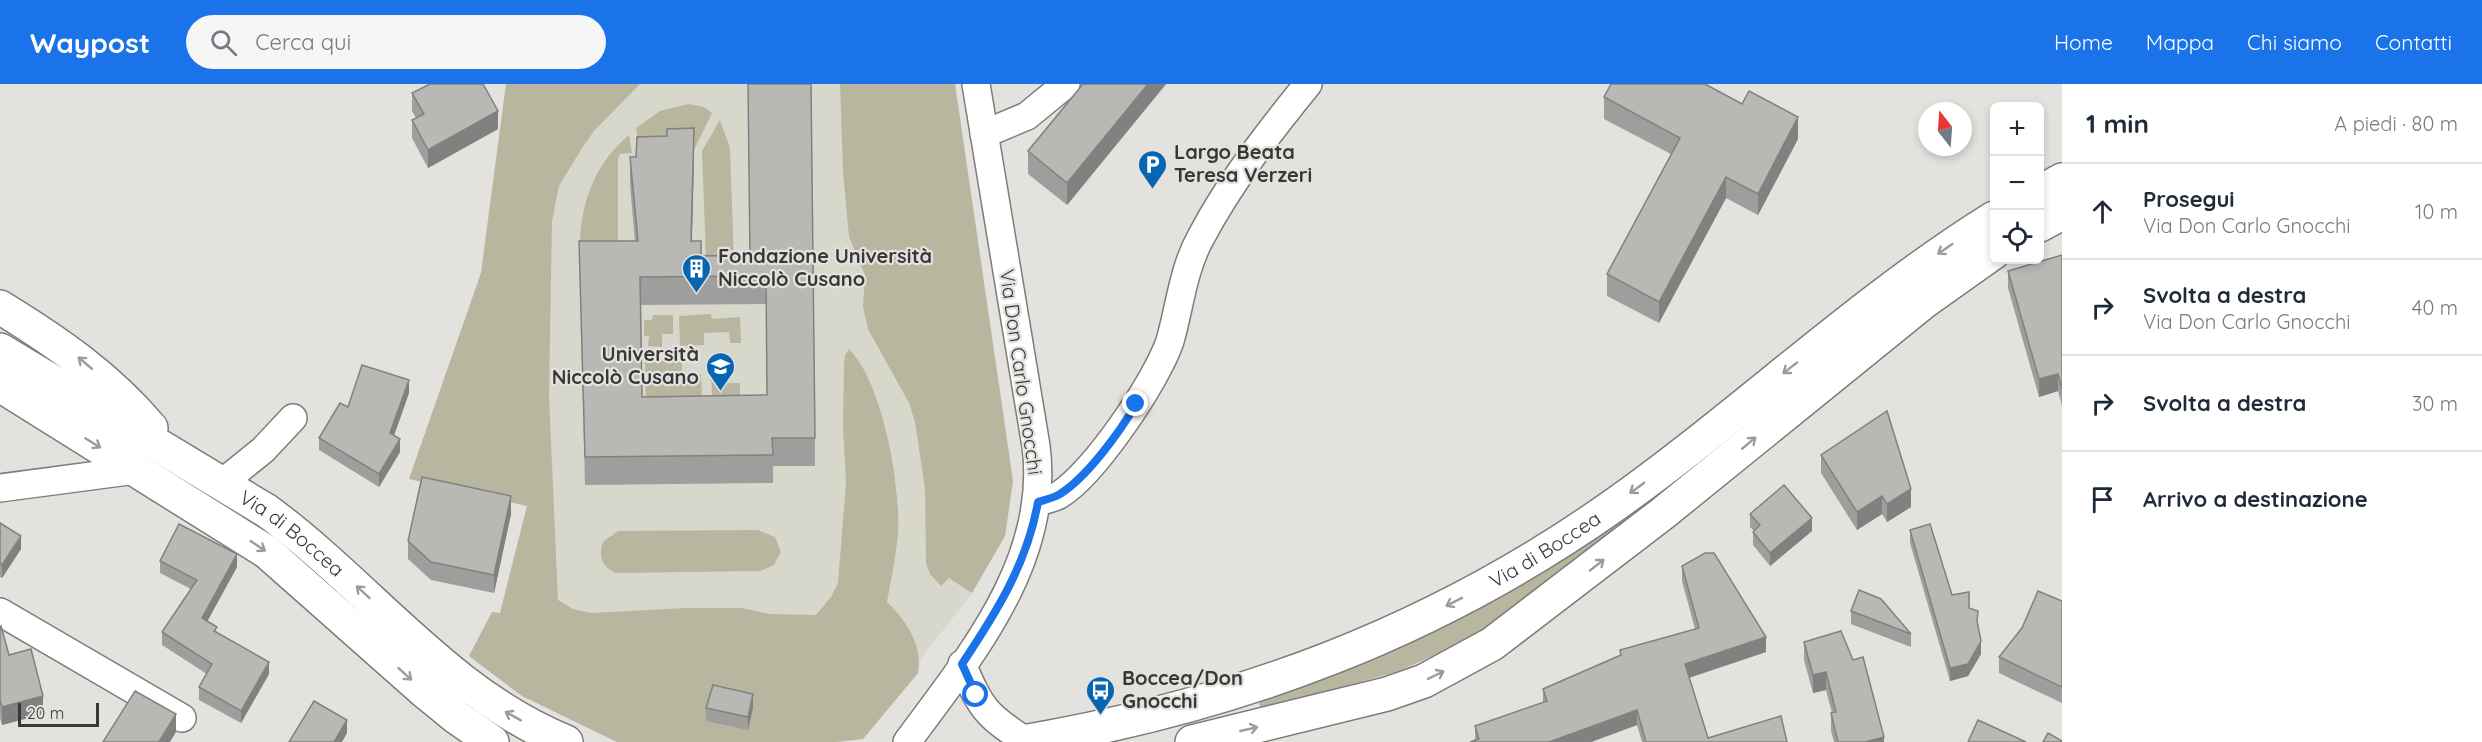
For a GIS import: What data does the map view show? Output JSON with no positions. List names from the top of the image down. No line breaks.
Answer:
{"streets":{"main road":["Via di Boccea"],"street":["Via Don Carlo Gnocchi"]},"places":{"parking":["Largo Beata Teresa Verzeri"],"building":["Fondazione Università Niccolò Cusano"],"school or university":["Università Niccolò Cusano"],"bus stop":["Boccea/Don Gnocchi"]},"scale_bar":"20 m","north":"top","page":{"header":"Waypost","search":"Cerca qui","nav":["Home","Mappa","Chi siamo","Contatti"],"heading":["1 min","A piedi · 80 m"],"map_buttons":["+","−"],"list":[["Prosegui","Via Don Carlo Gnocchi","10 m"],["Svolta a destra","Via Don Carlo Gnocchi","40 m"],["Svolta a destra","30 m"],"Arrivo a destinazione"],"scale":"20 m"}}
